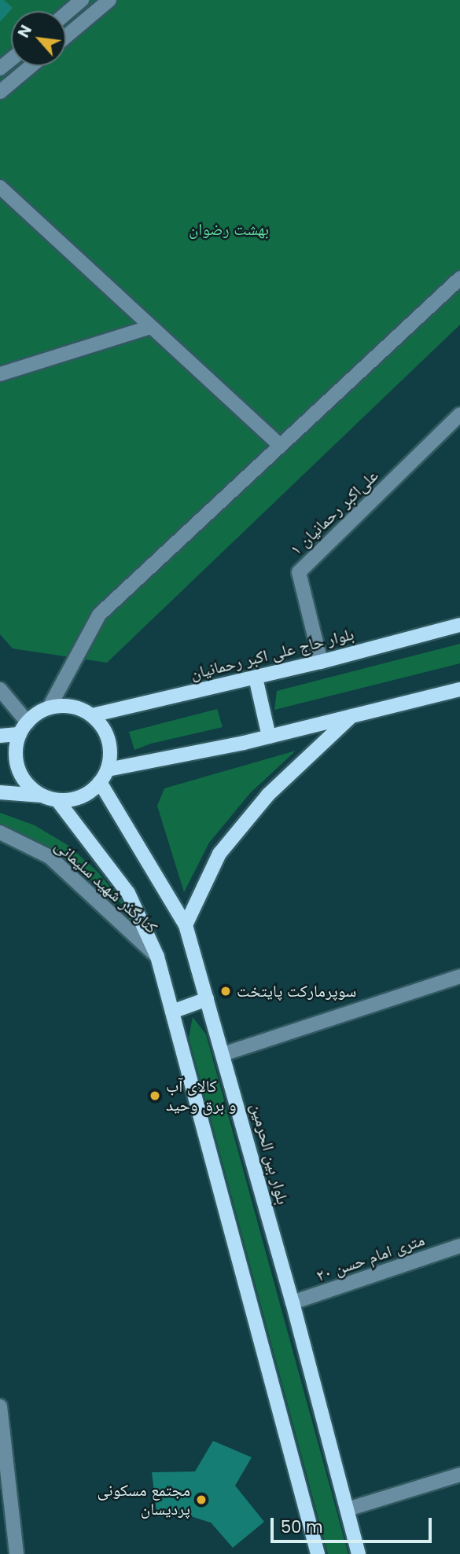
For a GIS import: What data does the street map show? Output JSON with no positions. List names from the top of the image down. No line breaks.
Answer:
{"streets":{"main road":["بلوار حاج علی اکبر رحمانیان","بلوار بین الحرمین"],"street":["علی‌اکبر رحمانیان ۱","کنارگذر شهید سلیمانی","۲۰ متری امام حسن"]},"crossings":[["علی‌اکبر رحمانیان ۱","بلوار حاج علی اکبر رحمانیان"],["بلوار حاج علی اکبر رحمانیان","بلوار بین الحرمین"],["بلوار بین الحرمین","۲۰ متری امام حسن"]],"parks":["بهشت رضوان"],"places":["سوپرمارکت پایتخت","کالای آب و برق وحید","مجتمع مسکونی پردیسان"],"scale_bar":"50 m","north":"top left"}
